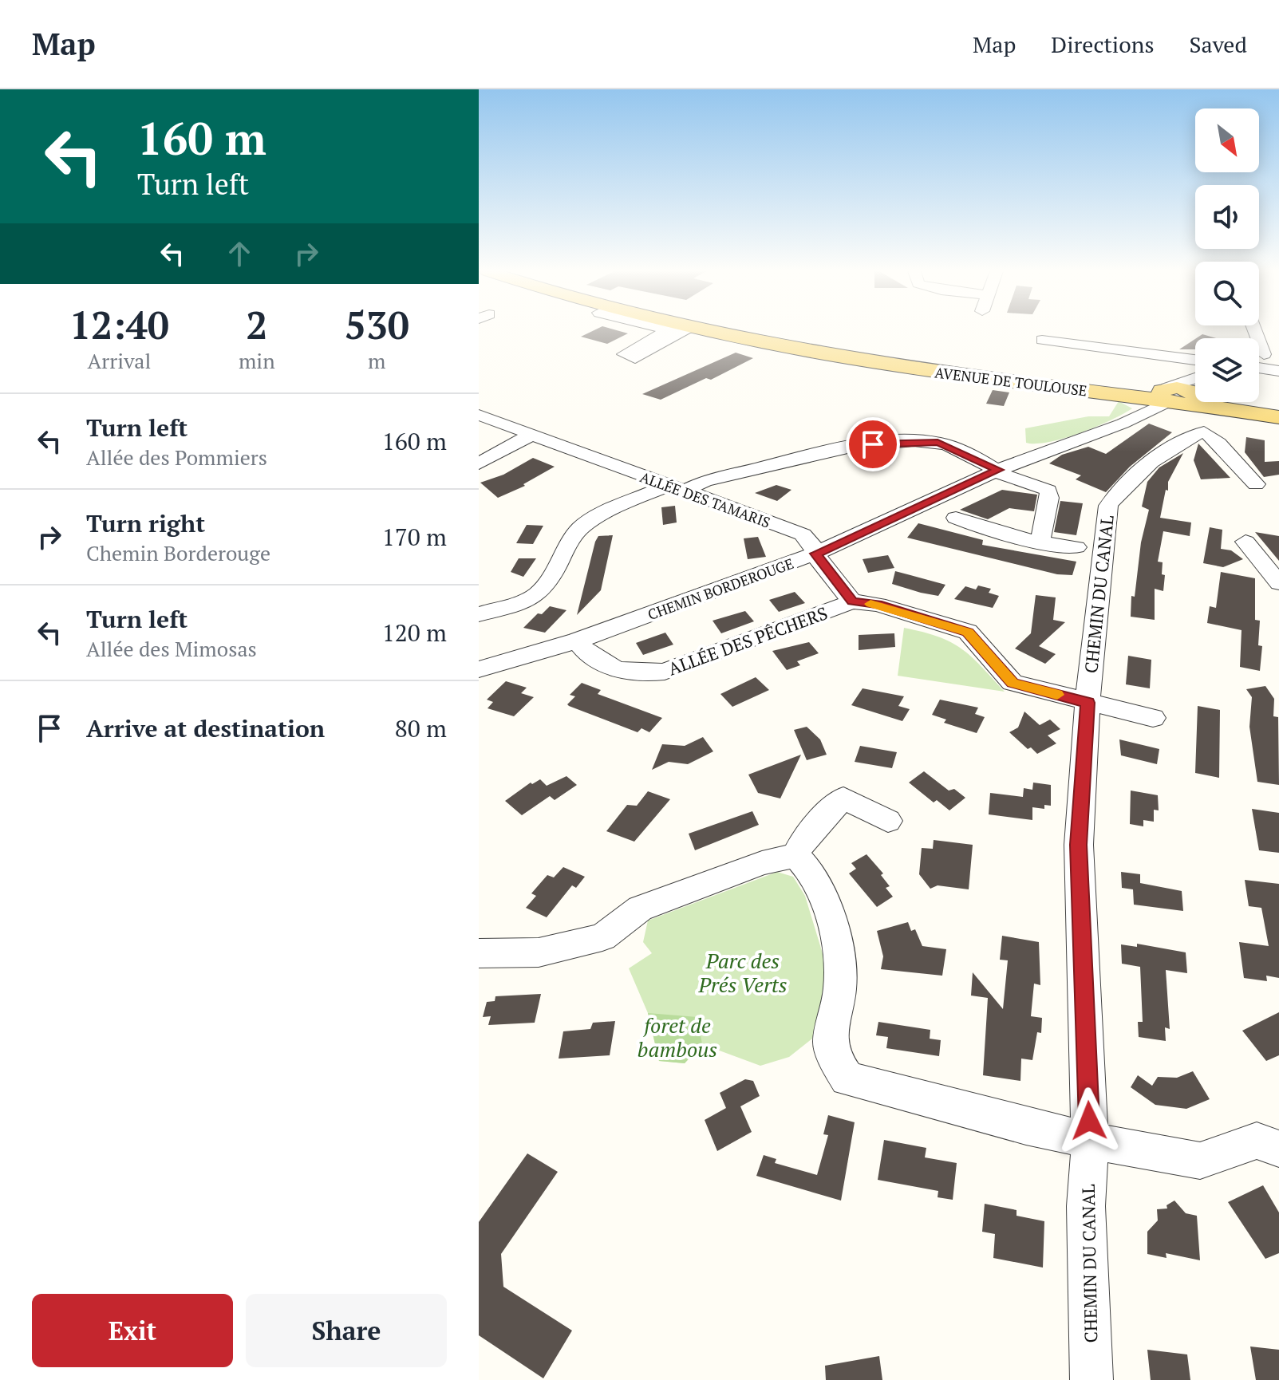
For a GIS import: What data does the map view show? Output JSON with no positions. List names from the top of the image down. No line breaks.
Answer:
{"streets":{"main road":["AVENUE DE TOULOUSE"],"street":["ALLÉE DES TAMARIS","CHEMIN BORDEROUGE","CHEMIN DU CANAL","ALLÉE DES PÊCHERS"]},"crossings":[["AVENUE DE TOULOUSE","CHEMIN BORDEROUGE"],["ALLÉE DES TAMARIS","CHEMIN BORDEROUGE"],["ALLÉE DES TAMARIS","ALLÉE DES PÊCHERS"],["CHEMIN BORDEROUGE","ALLÉE DES PÊCHERS"]],"parks":["Parc des Prés Verts","foret de bambous"],"north":"bottom right","page":{"header":"Map","nav":["Map","Directions","Saved"],"turn":["160 m","Turn left"],"eta":["12:40","Arrival","2","min","530","m"],"list":[{"name":"Turn left","note":"Allée des Pommiers","value":"160 m"},{"name":"Turn right","note":"Chemin Borderouge","value":"170 m"},{"name":"Turn left","note":"Allée des Mimosas","value":"120 m"},{"name":"Arrive at destination","value":"80 m"}],"buttons":["Exit","Share"]}}
